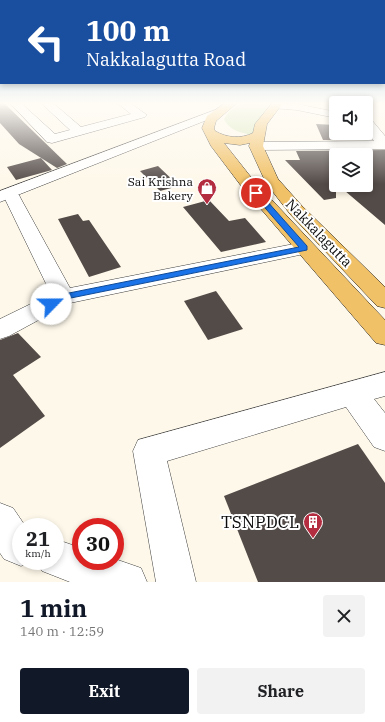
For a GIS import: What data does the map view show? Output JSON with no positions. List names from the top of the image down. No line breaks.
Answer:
{"streets":{"main road":["Nakkalagutta"]},"places":{"shop":["Sai Krishna Bakery"],"building":["TSNPDCL"]},"page":{"turn":["100 m","Nakkalagutta Road"],"speed":"21 km/h","limit":"30","heading":["1 min","140 m · 12:59"],"buttons":["Exit","Share"]}}
